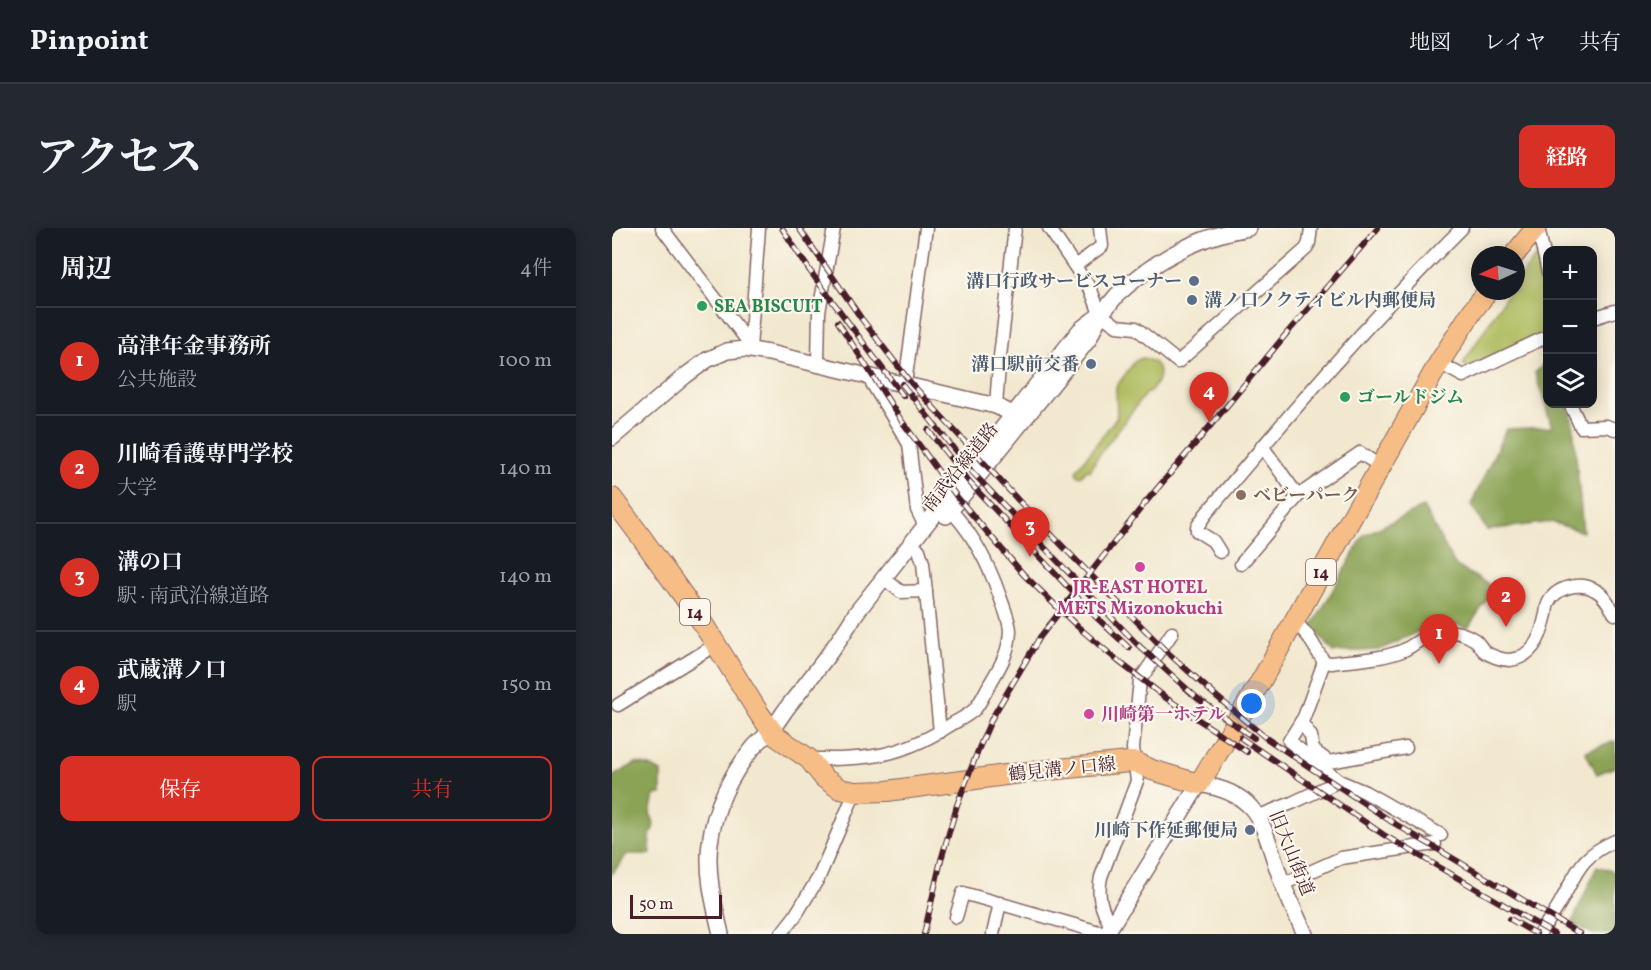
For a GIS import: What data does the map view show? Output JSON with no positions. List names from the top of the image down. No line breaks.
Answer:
{"streets":{"main road":["14","鶴見溝ノ口線"],"street":["南武沿線道路","旧大山街道"]},"crossings":[["南武沿線道路","14"],["南武沿線道路","鶴見溝ノ口線"],["14","鶴見溝ノ口線"],["14","旧大山街道"],["鶴見溝ノ口線","旧大山街道"]],"places":["溝口行政サービスコーナー","溝ノ口ノクティビル内郵便局","SEA BISCUIT","溝口駅前交番","ゴールドジム","ベビーパーク","JR-EAST HOTEL METS Mizonokuchi","川崎第一ホテル","川崎下作延郵便局"],"scale_bar":"50 m","north":"left","page":{"header":"Pinpoint","nav":["地図","レイヤ","共有"],"title":"アクセス","buttons":["経路",["保存","共有"]],"heading":["周辺","4件"],"map_buttons":["+","−"],"list":[{"mark":"1","name":"高津年金事務所","note":"公共施設","value":"100 m"},{"mark":"2","name":"川崎看護専門学校","note":"大学","value":"140 m"},{"mark":"3","name":"溝の口","note":"駅 · 南武沿線道路","value":"140 m"},{"mark":"4","name":"武蔵溝ノ口","note":"駅","value":"150 m"}],"pins":["4","3","2","1"],"scale":"50 m"}}
